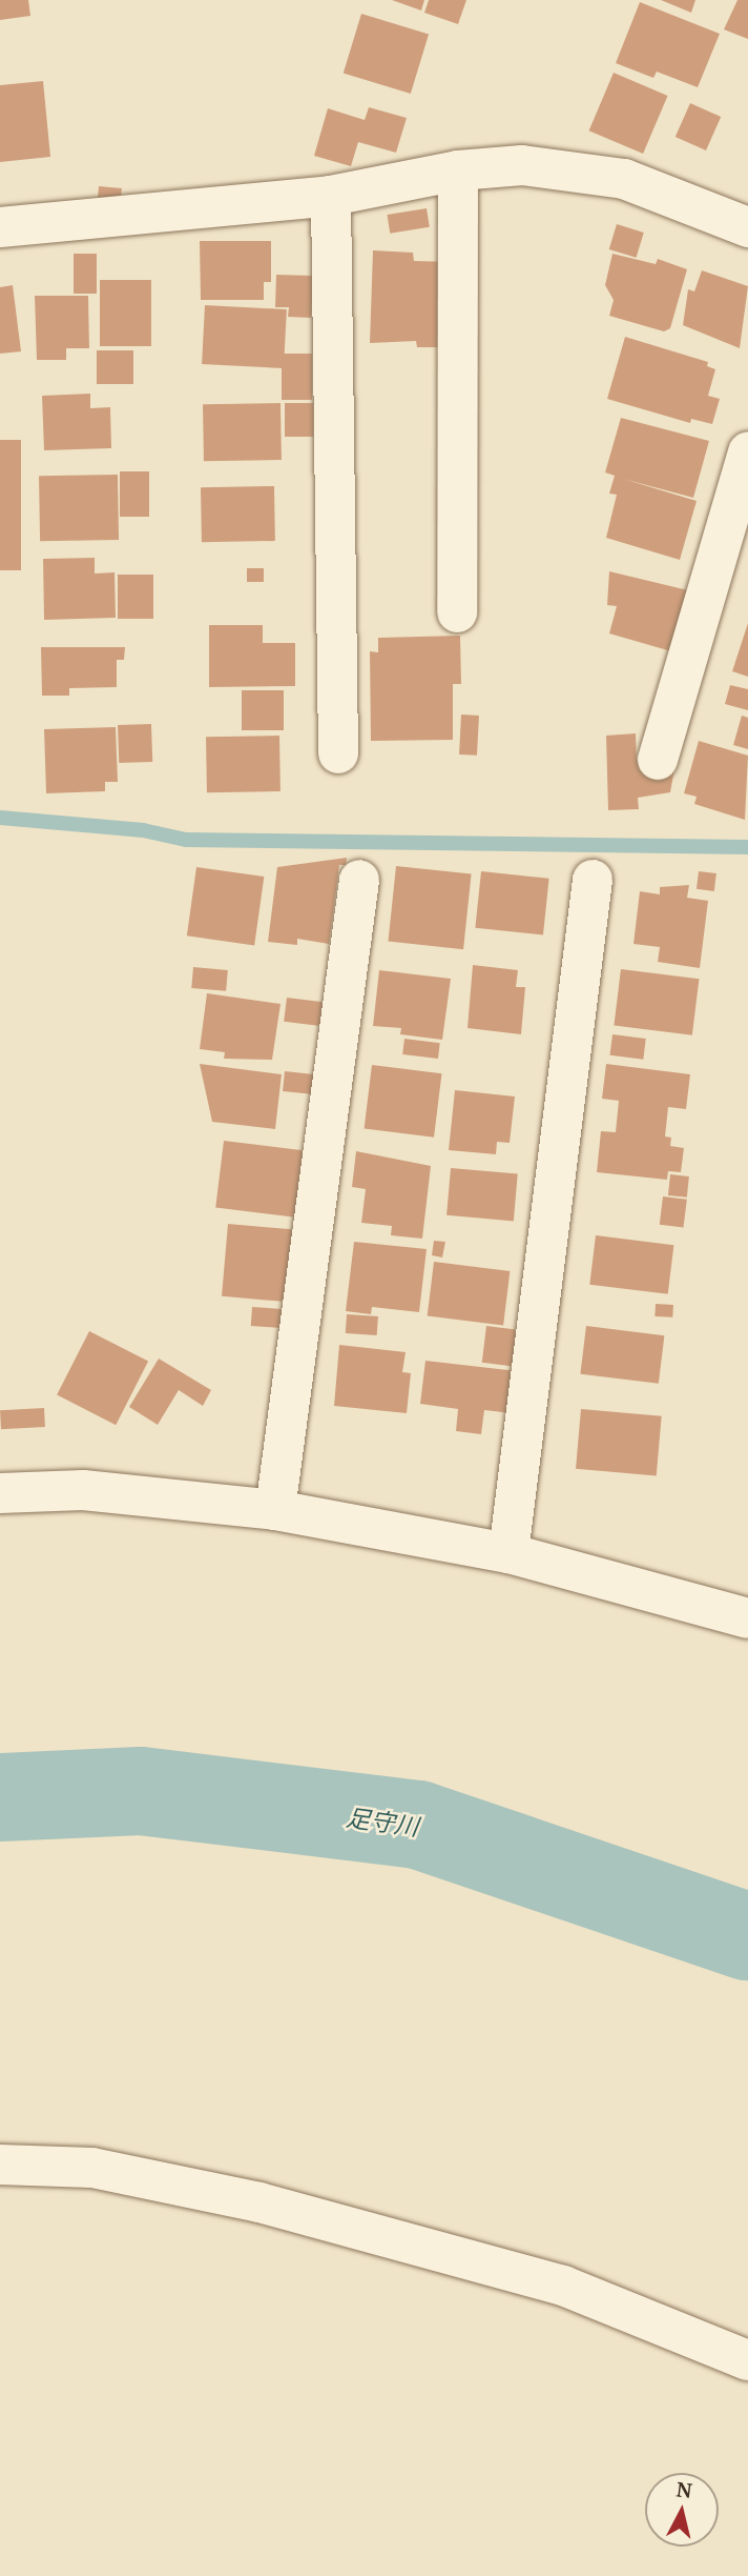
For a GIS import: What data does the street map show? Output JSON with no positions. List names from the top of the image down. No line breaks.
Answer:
{"water":["足守川"],"north":"top"}
